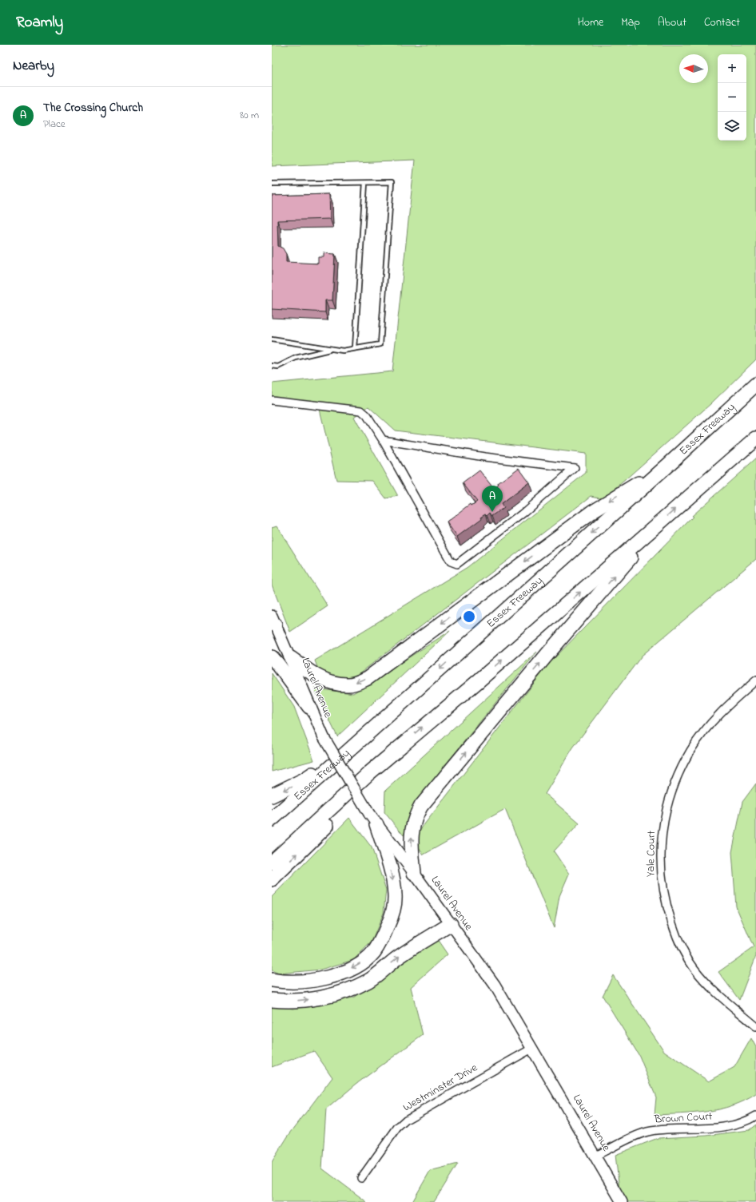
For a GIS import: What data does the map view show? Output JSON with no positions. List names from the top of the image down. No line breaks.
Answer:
{"streets":{"highway":["Essex Freeway"],"main road":["Laurel Avenue"],"street":["Yale Court","Westminster Drive","Brown Court"]},"crossings":[["Laurel Avenue","Westminster Drive"],["Laurel Avenue","Brown Court"]],"north":"left","page":{"header":"Roamly","nav":["Home","Map","About","Contact"],"heading":"Nearby","map_buttons":["+","−"],"list":[{"mark":"A","name":"The Crossing Church","note":"Place","value":"80 m"}],"pins":"A"}}
